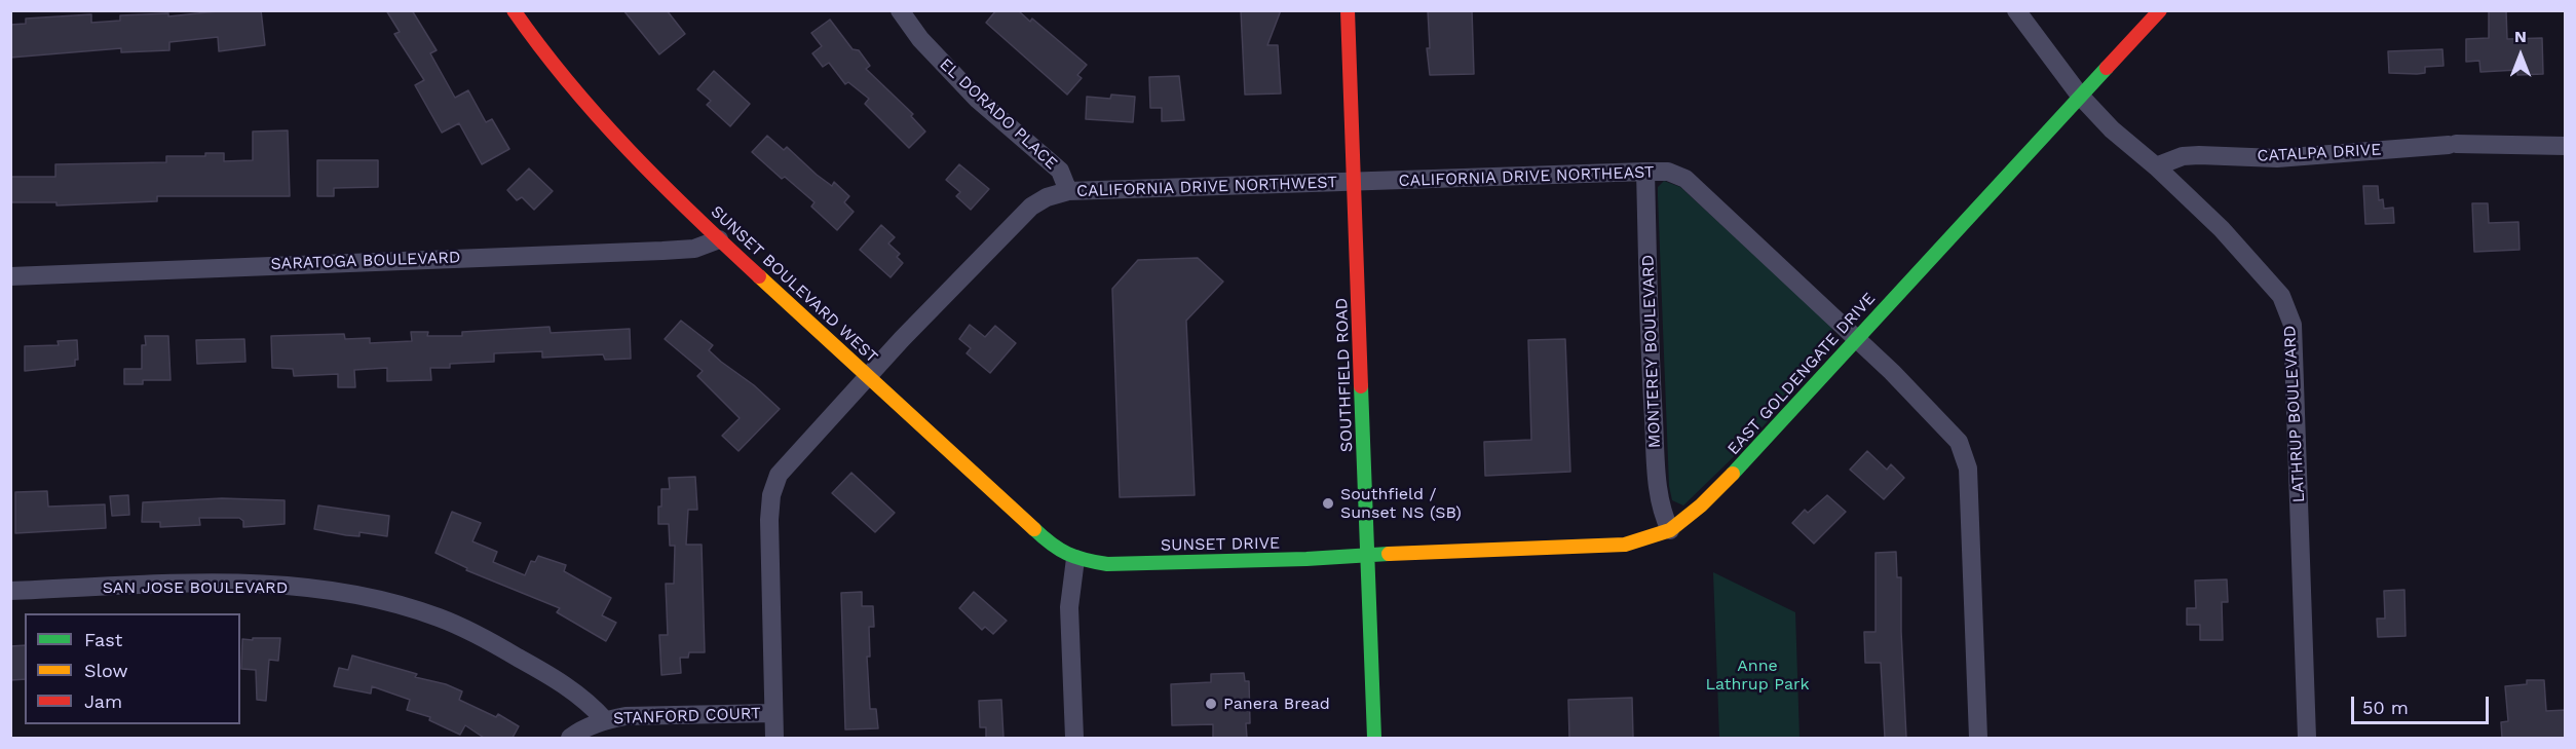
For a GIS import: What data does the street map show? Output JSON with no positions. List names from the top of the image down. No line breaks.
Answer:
{"streets":{"street":["EL DORADO PLACE","CATALPA DRIVE","CALIFORNIA DRIVE NORTHEAST","CALIFORNIA DRIVE NORTHWEST","SARATOGA BOULEVARD","SUNSET BOULEVARD WEST","MONTEREY BOULEVARD","EAST GOLDENGATE DRIVE","SOUTHFIELD ROAD","LATHRUP BOULEVARD","SUNSET DRIVE","SAN JOSE BOULEVARD","STANFORD COURT"]},"crossings":[["EL DORADO PLACE","CALIFORNIA DRIVE NORTHWEST"],["CATALPA DRIVE","LATHRUP BOULEVARD"],["CALIFORNIA DRIVE NORTHEAST","CALIFORNIA DRIVE NORTHWEST"],["CALIFORNIA DRIVE NORTHEAST","MONTEREY BOULEVARD"],["CALIFORNIA DRIVE NORTHEAST","EAST GOLDENGATE DRIVE"],["CALIFORNIA DRIVE NORTHEAST","SOUTHFIELD ROAD"],["CALIFORNIA DRIVE NORTHWEST","SUNSET BOULEVARD WEST"],["CALIFORNIA DRIVE NORTHWEST","SOUTHFIELD ROAD"],["CALIFORNIA DRIVE NORTHWEST","STANFORD COURT"],["SARATOGA BOULEVARD","SUNSET BOULEVARD WEST"],["SUNSET BOULEVARD WEST","SUNSET DRIVE"],["MONTEREY BOULEVARD","EAST GOLDENGATE DRIVE"],["EAST GOLDENGATE DRIVE","SOUTHFIELD ROAD"],["EAST GOLDENGATE DRIVE","LATHRUP BOULEVARD"],["EAST GOLDENGATE DRIVE","SUNSET DRIVE"],["SOUTHFIELD ROAD","SUNSET DRIVE"],["SAN JOSE BOULEVARD","STANFORD COURT"]],"parks":["Anne Lathrup Park"],"places":["Southfield / Sunset NS (SB)","Panera Bread"],"legend":["Fast","Slow","Jam"],"scale_bar":"50 m","north":"top"}
